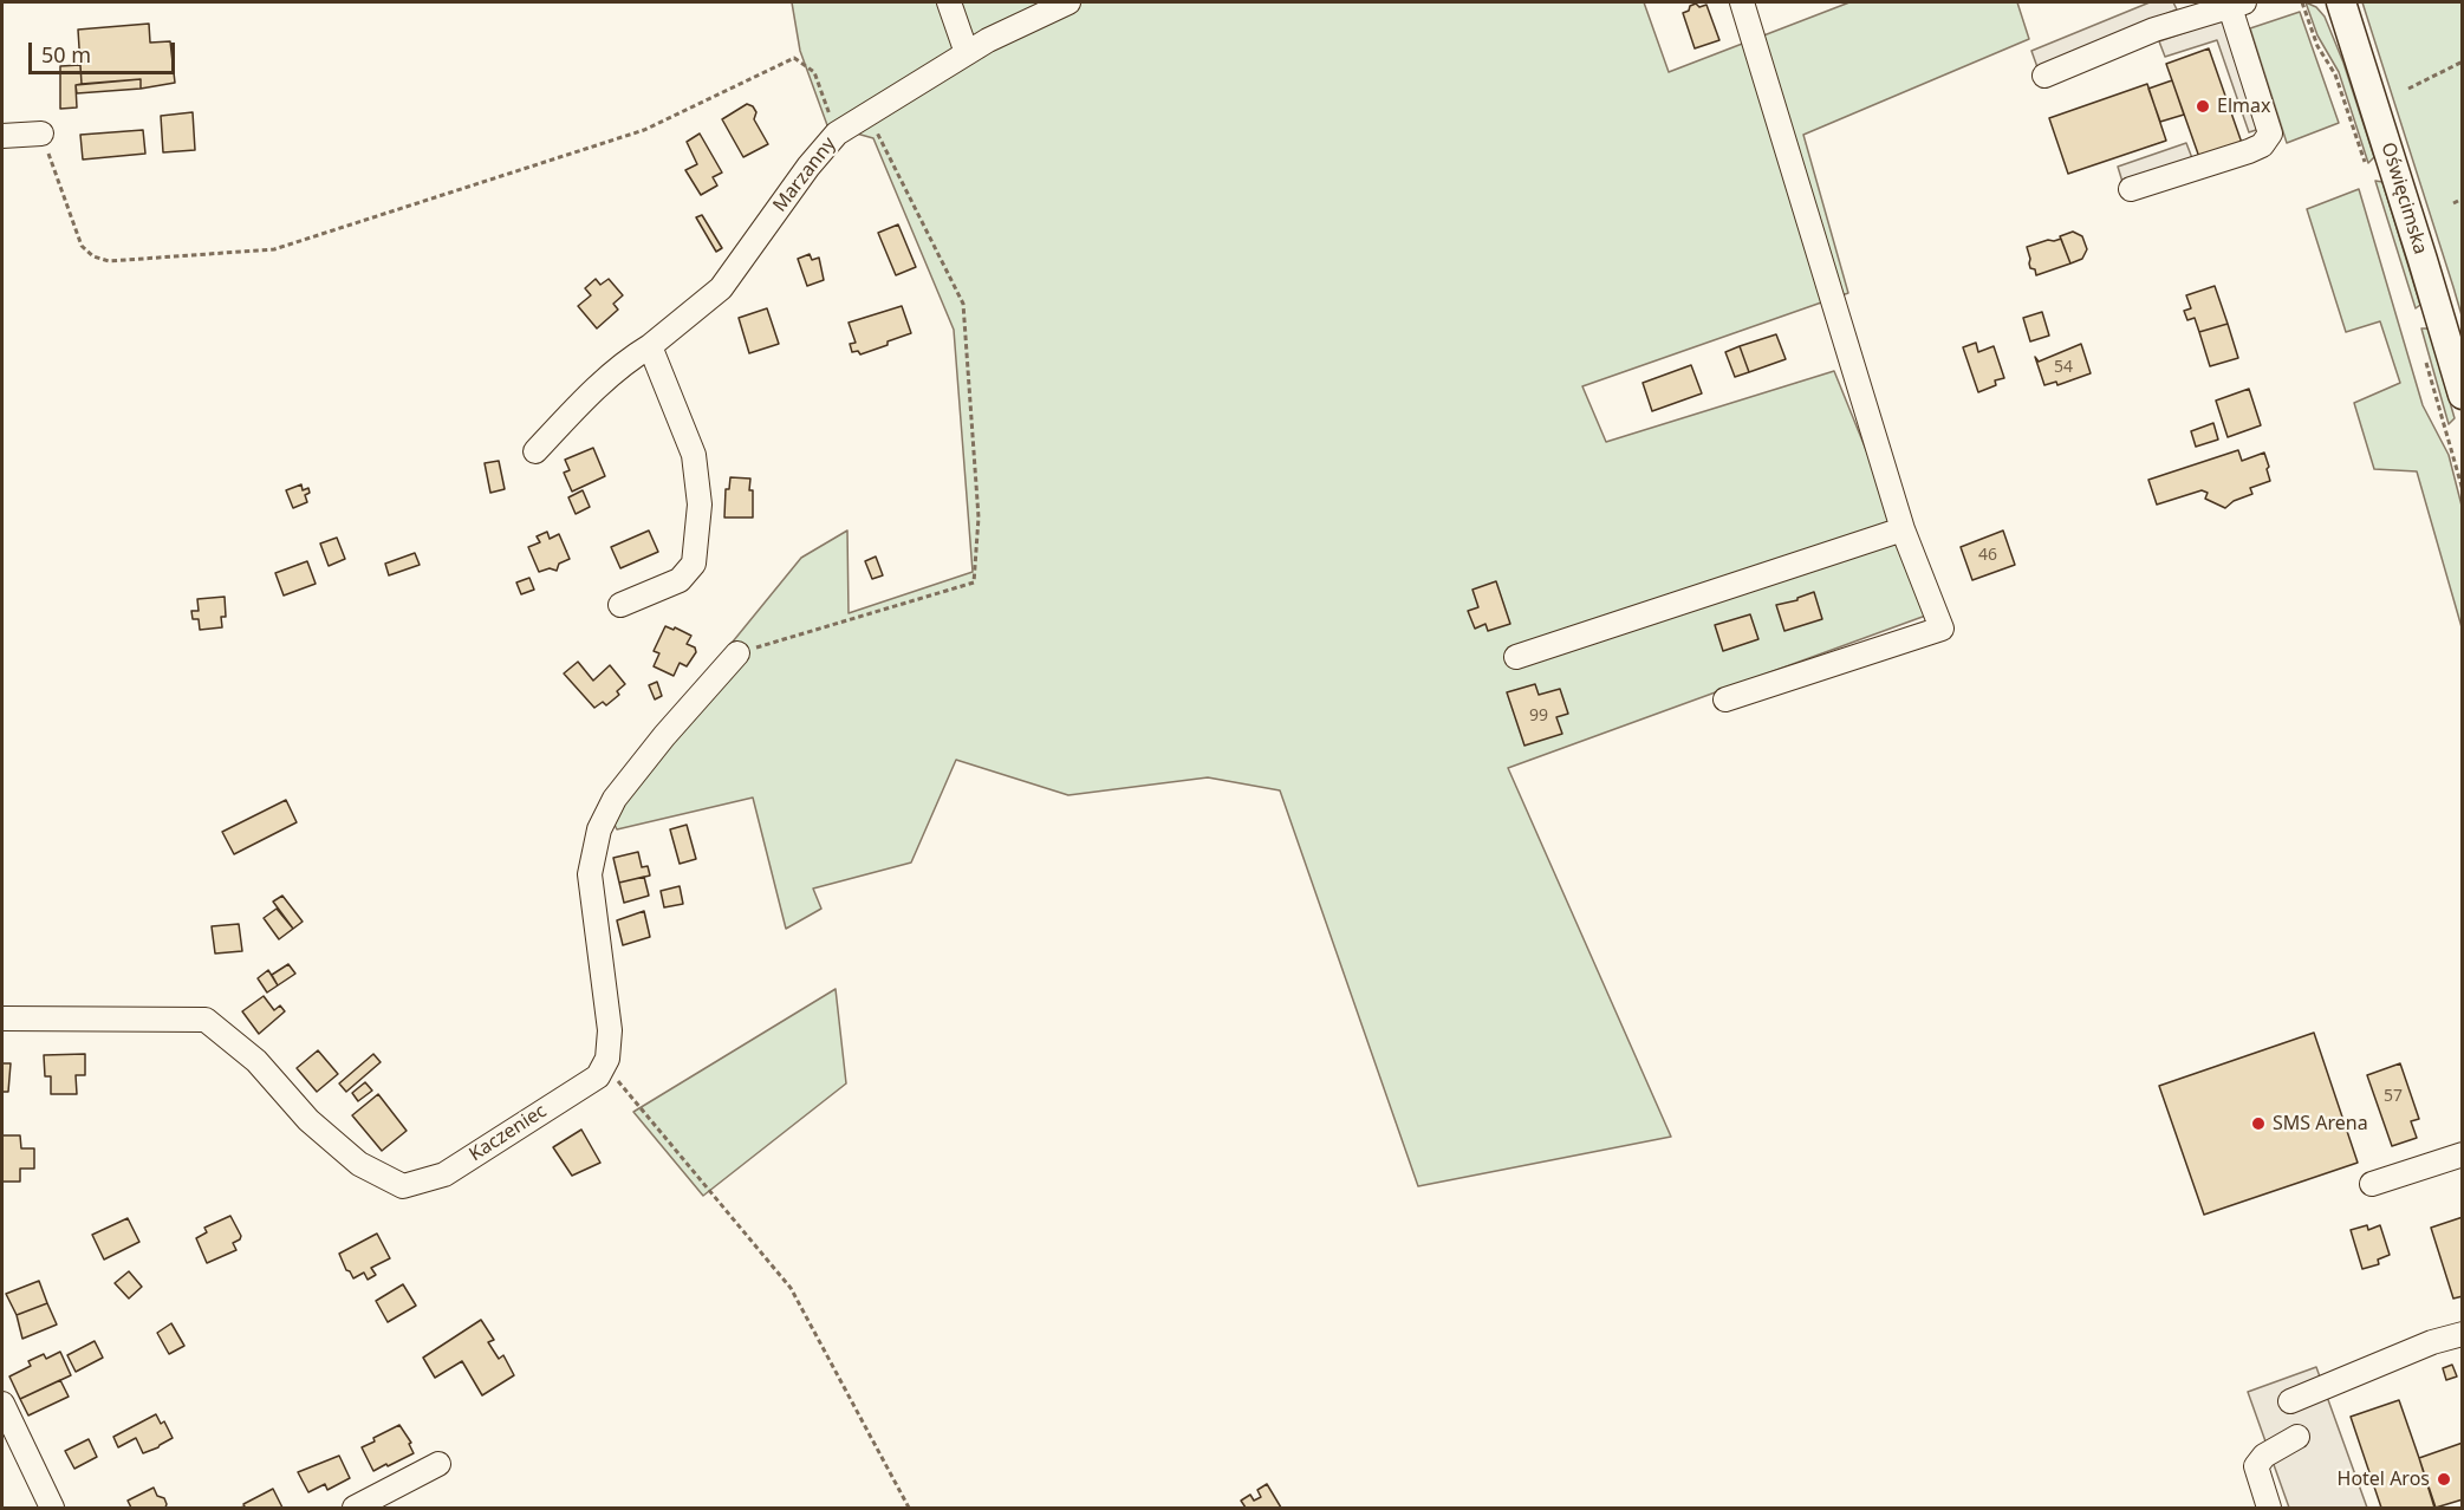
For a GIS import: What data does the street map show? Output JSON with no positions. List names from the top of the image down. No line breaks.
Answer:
{"streets":{"main road":["Oświęcimska"],"street":["Marzanny","Kaczeniec"]},"places":["Elmax","SMS Arena","Hotel Aros"],"house_numbers":["54","46","99","57"],"scale_bar":"50 m"}
